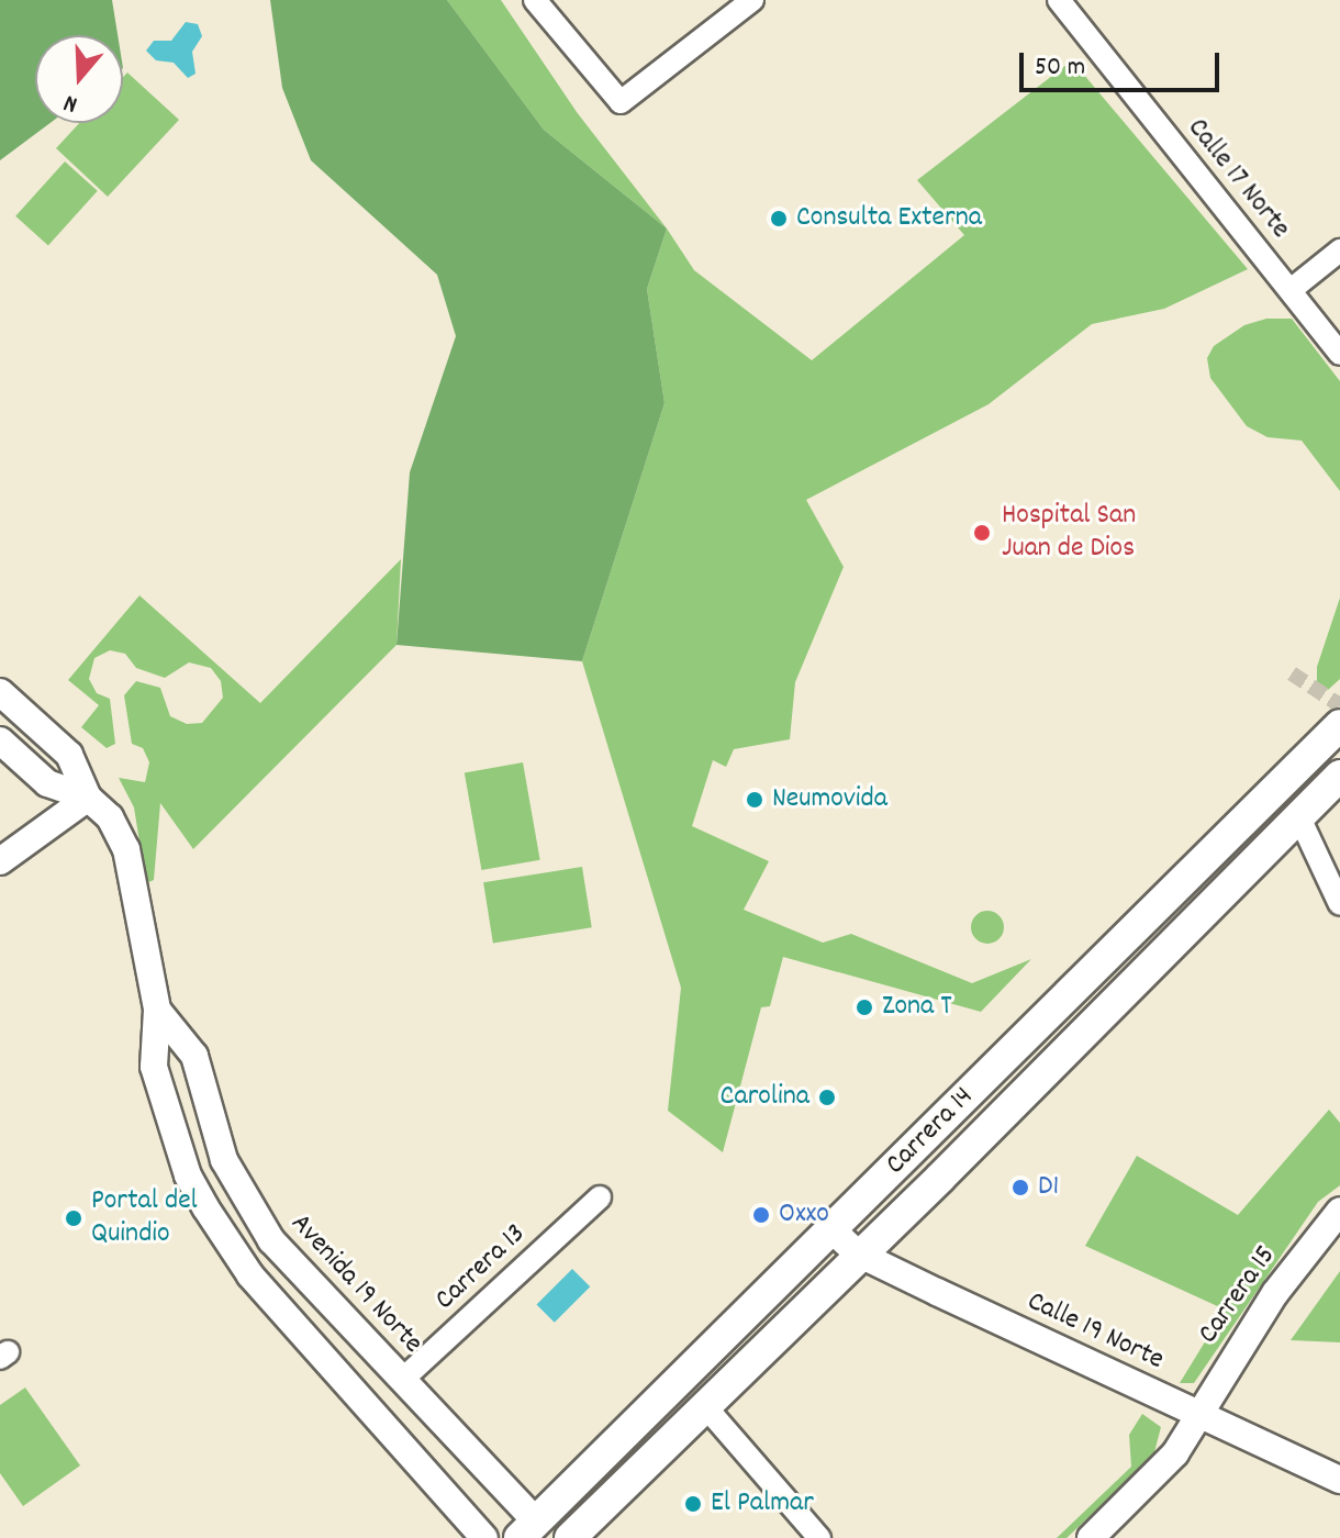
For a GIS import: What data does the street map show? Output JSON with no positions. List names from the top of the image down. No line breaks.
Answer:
{"streets":{"main road":["Carrera 14"],"street":["Calle 17 Norte","Carrera 13","Avenida 19 Norte","Carrera 15","Calle 19 Norte"]},"crossings":[["Carrera 14","Avenida 19 Norte"],["Carrera 14","Calle 19 Norte"],["Carrera 13","Avenida 19 Norte"],["Carrera 15","Calle 19 Norte"]],"places":["Consulta Externa","Hospital San Juan de Dios","Neumovida","Zona T","Carolina","D1","Oxxo","Portal del Quindio","El Palmar"],"scale_bar":"50 m","north":"bottom"}
